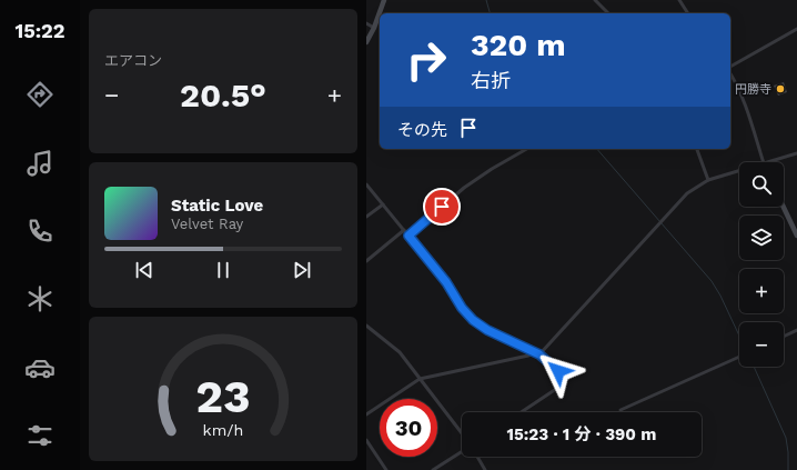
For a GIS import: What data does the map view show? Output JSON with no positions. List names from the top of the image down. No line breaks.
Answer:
{"places":["円勝寺"],"page":{"tabs":"15:22","tile":"エアコン","turn":["320 m","右折"],"heat":["−","20.5°","+"],"then":"その先","map_buttons":["+","−"],"song":["Static Love","Velvet Ray"],"limit":"30","trip":"15:23 · 1 分 · 390 m","gauge":["23","km/h"]}}
